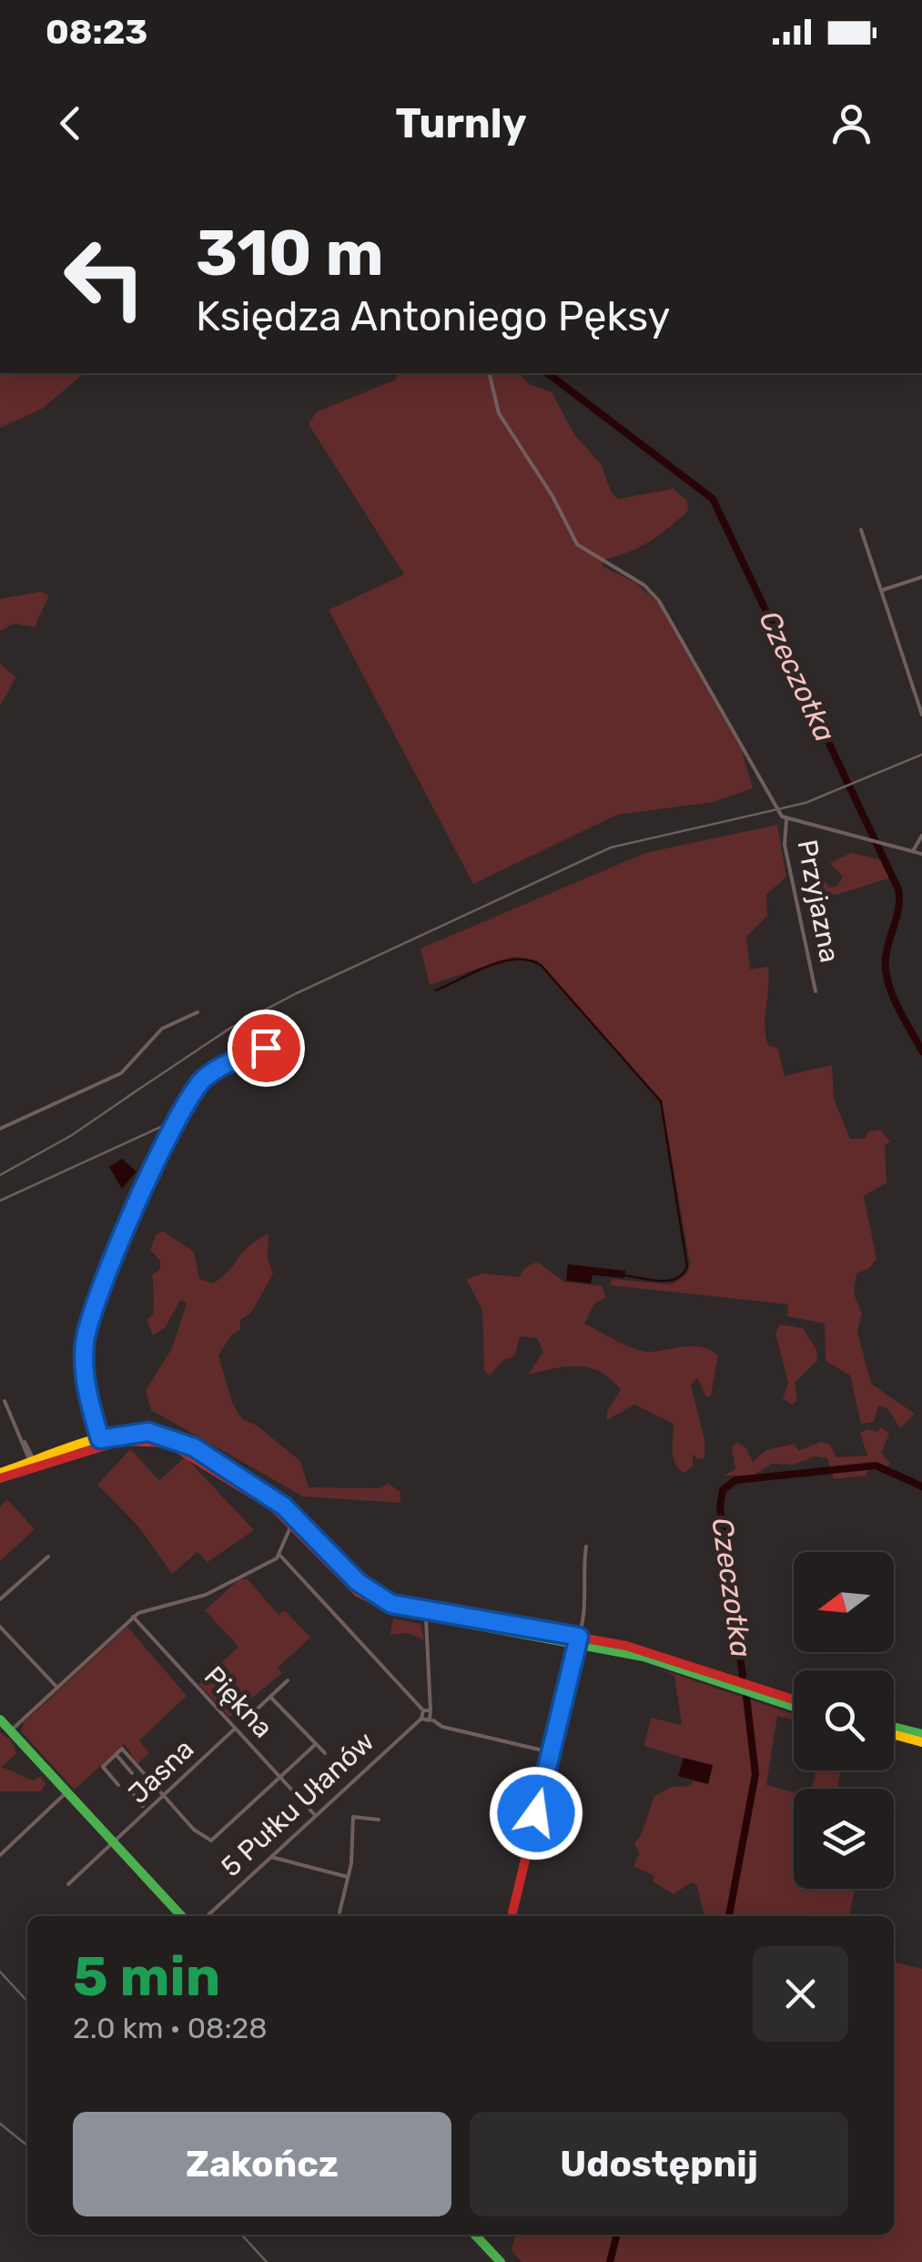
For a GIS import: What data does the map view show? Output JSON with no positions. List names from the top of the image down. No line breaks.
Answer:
{"streets":{"street":["Przyjazna","Piękna","Jasna","5 Pułku Ułanów"]},"crossings":[["Piękna","Jasna"],["Piękna","5 Pułku Ułanów"]],"water":["Czeczotka"],"north":"left","page":{"status":"08:23","header":"Turnly","turn":["310 m","Księdza Antoniego Pęksy"],"heading":["5 min","2.0 km · 08:28"],"buttons":["Zakończ","Udostępnij"]}}
